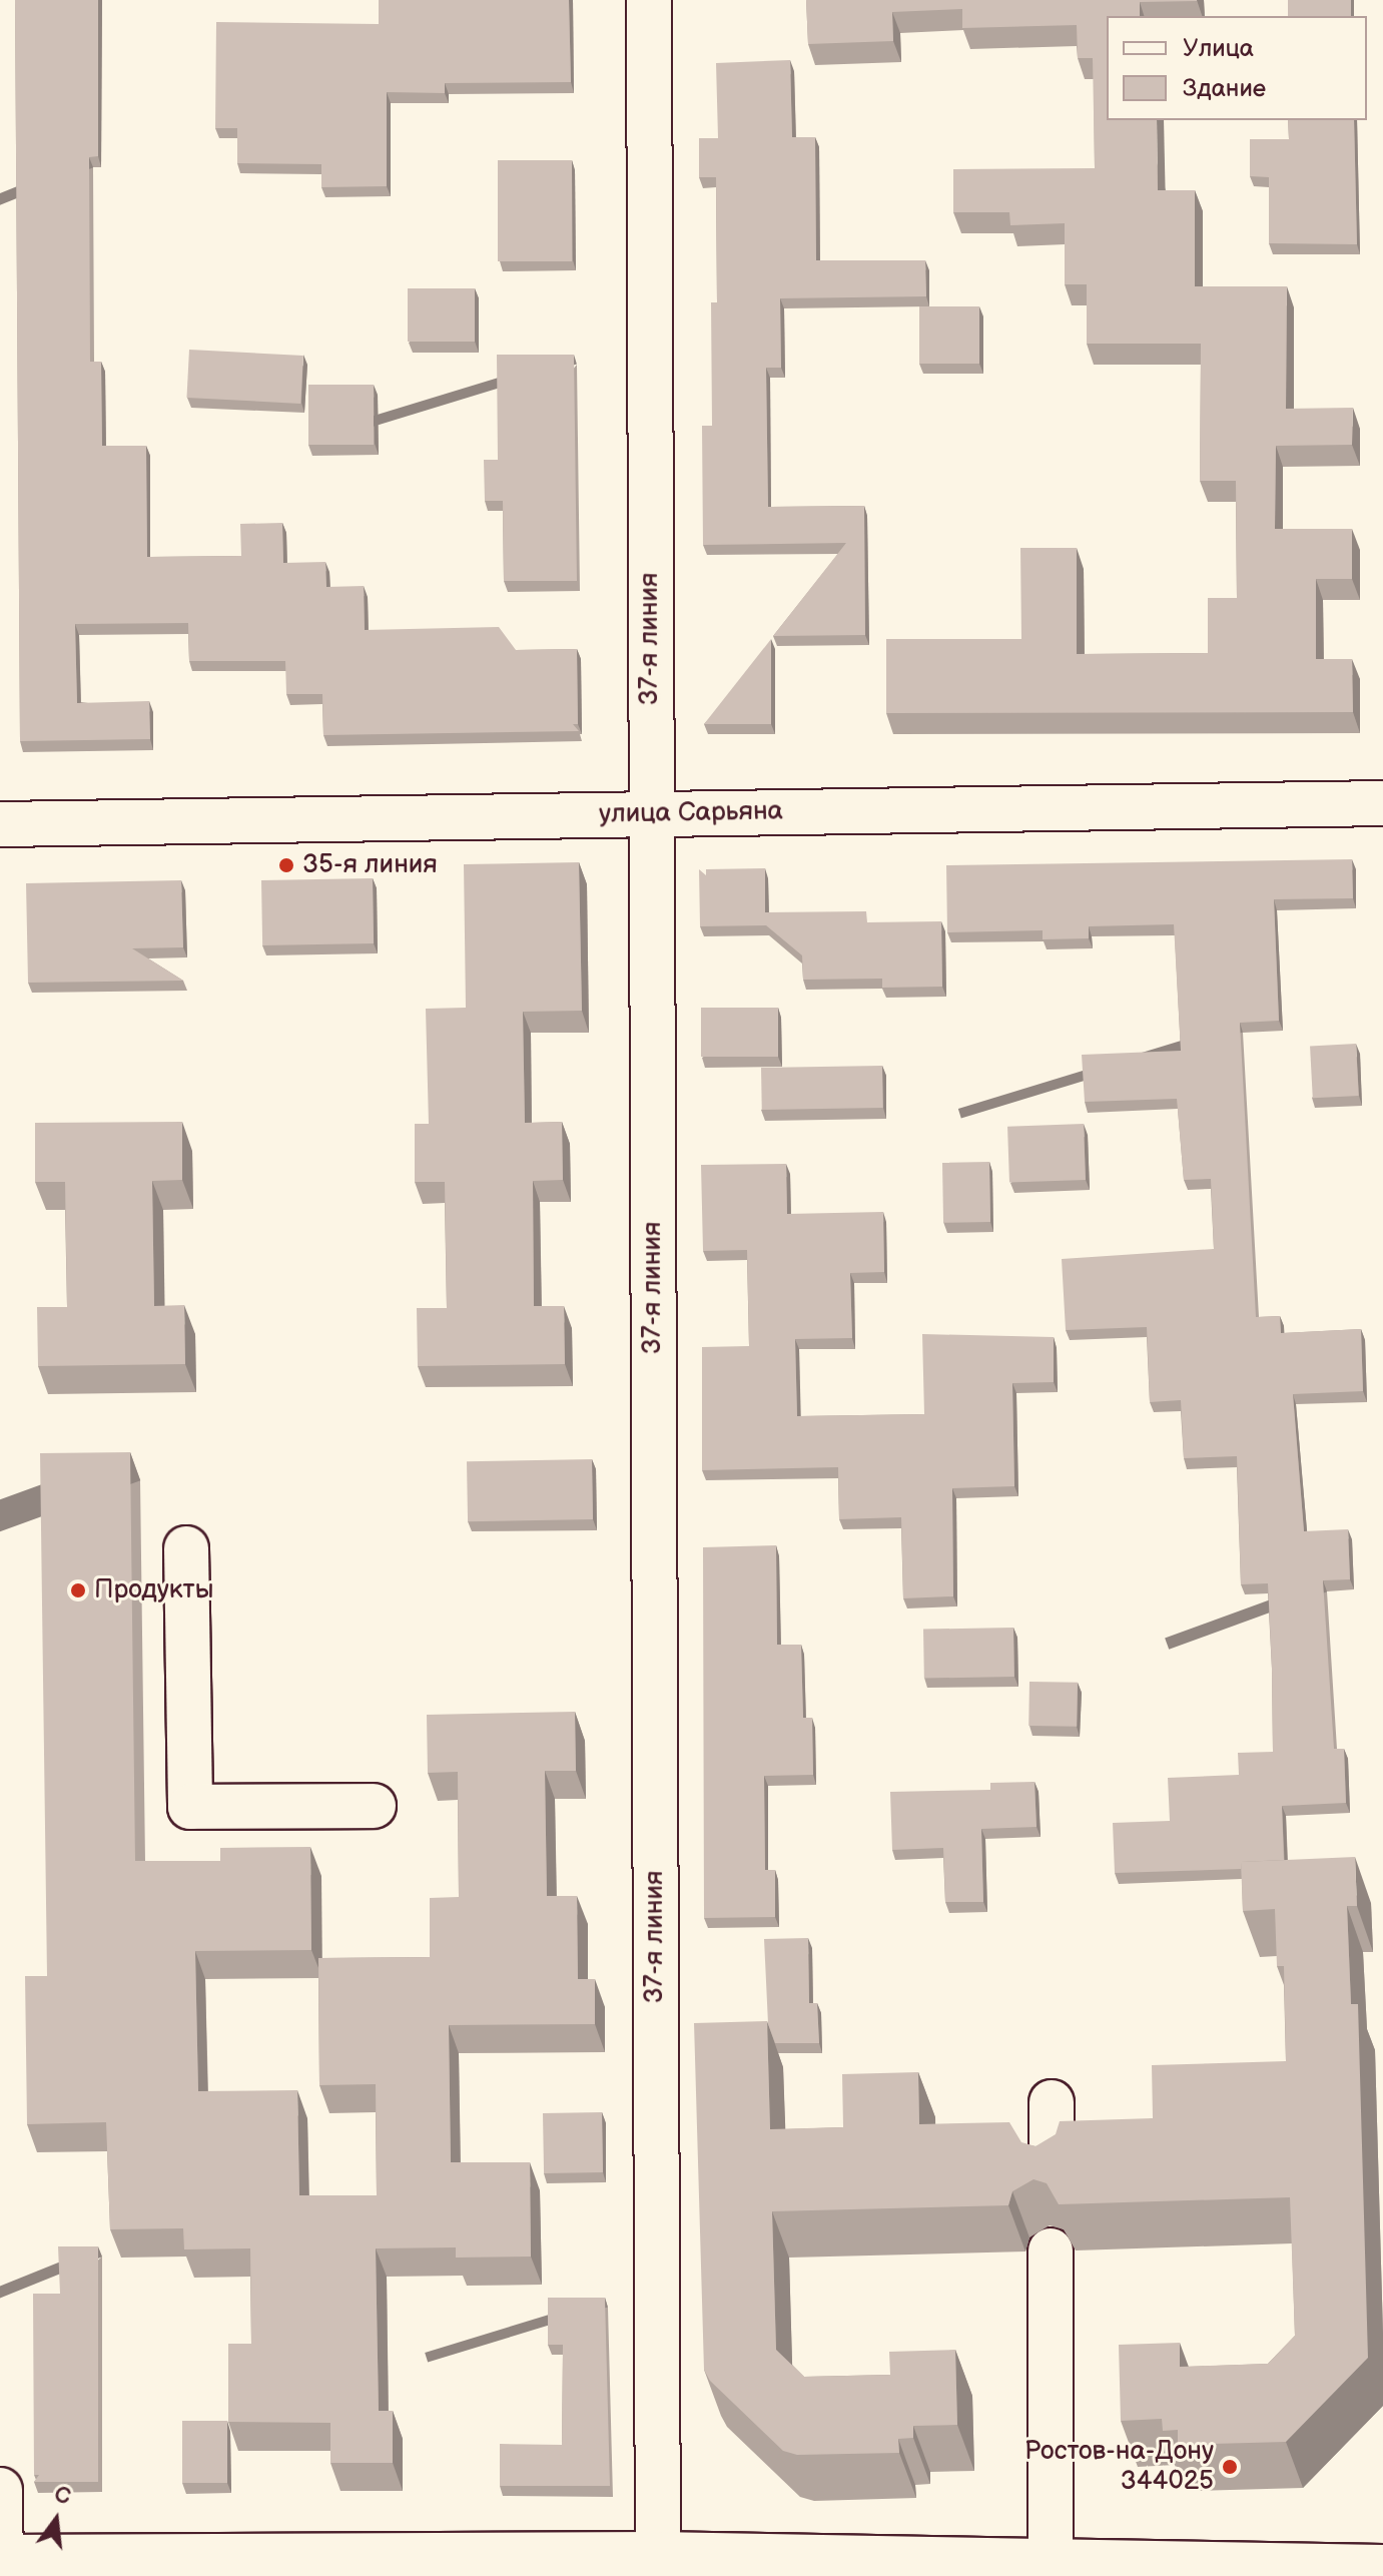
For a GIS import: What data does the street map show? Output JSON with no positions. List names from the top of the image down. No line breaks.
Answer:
{"streets":{"street":["37-я линия","улица Сарьяна"]},"crossings":[["37-я линия","улица Сарьяна"]],"places":["35-я линия","Продукты","Ростов-на-Дону 344025"],"legend":["Улица","Здание"],"north":"top"}
